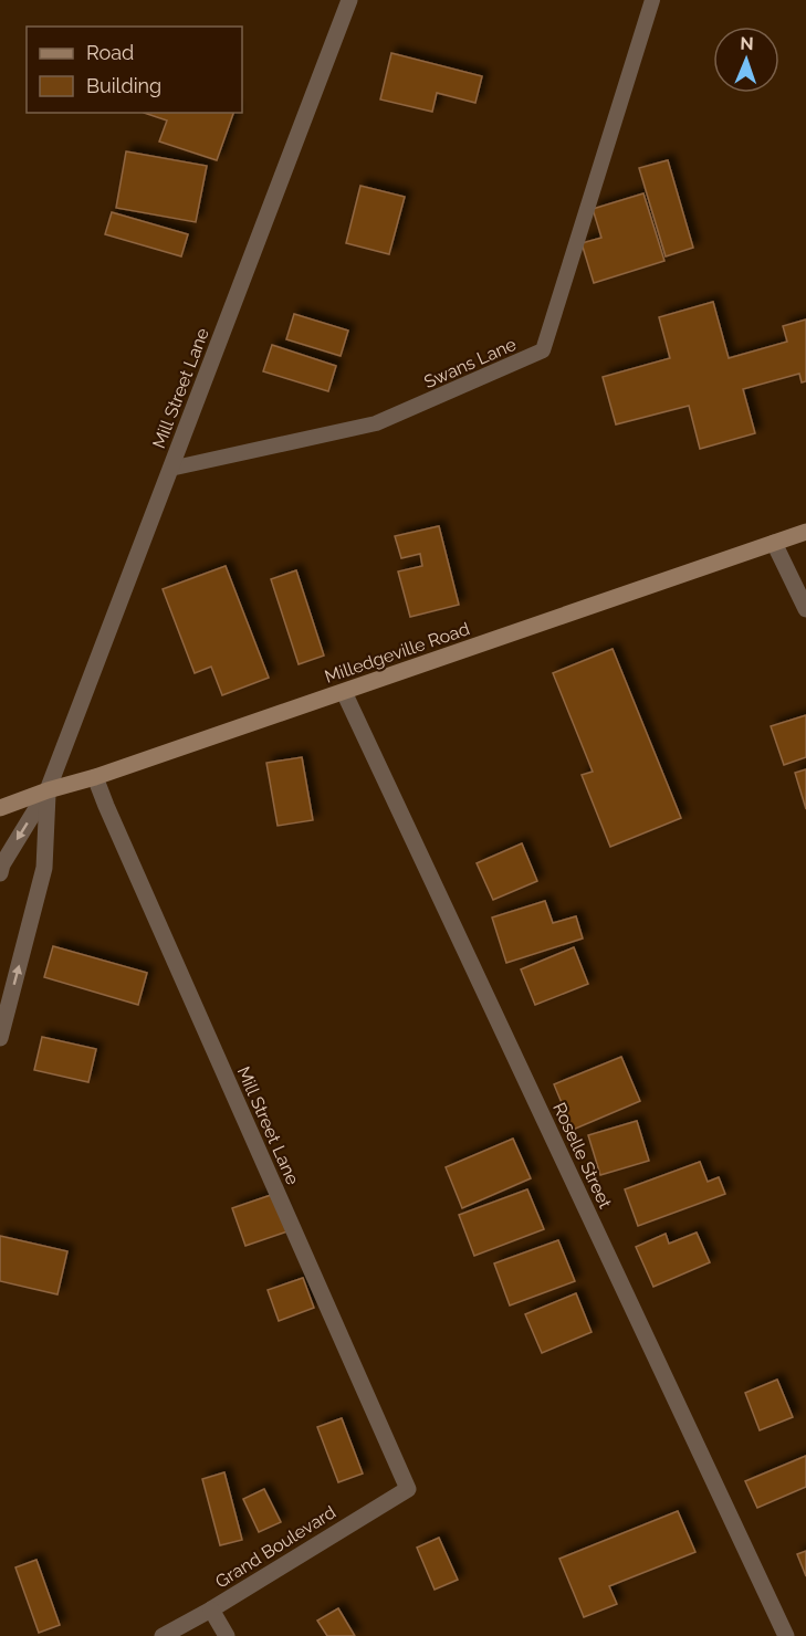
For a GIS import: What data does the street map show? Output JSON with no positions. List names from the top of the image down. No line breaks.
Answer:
{"streets":{"main road":["Milledgeville Road"],"street":["Mill Street Lane","Roselle Street","Grand Boulevard"],"lane":["Swans Lane"]},"crossings":[["Swans Lane","Mill Street Lane"],["Mill Street Lane","Milledgeville Road"],["Mill Street Lane","Grand Boulevard"],["Milledgeville Road","Roselle Street"]],"legend":["Road","Building"],"north":"top"}
